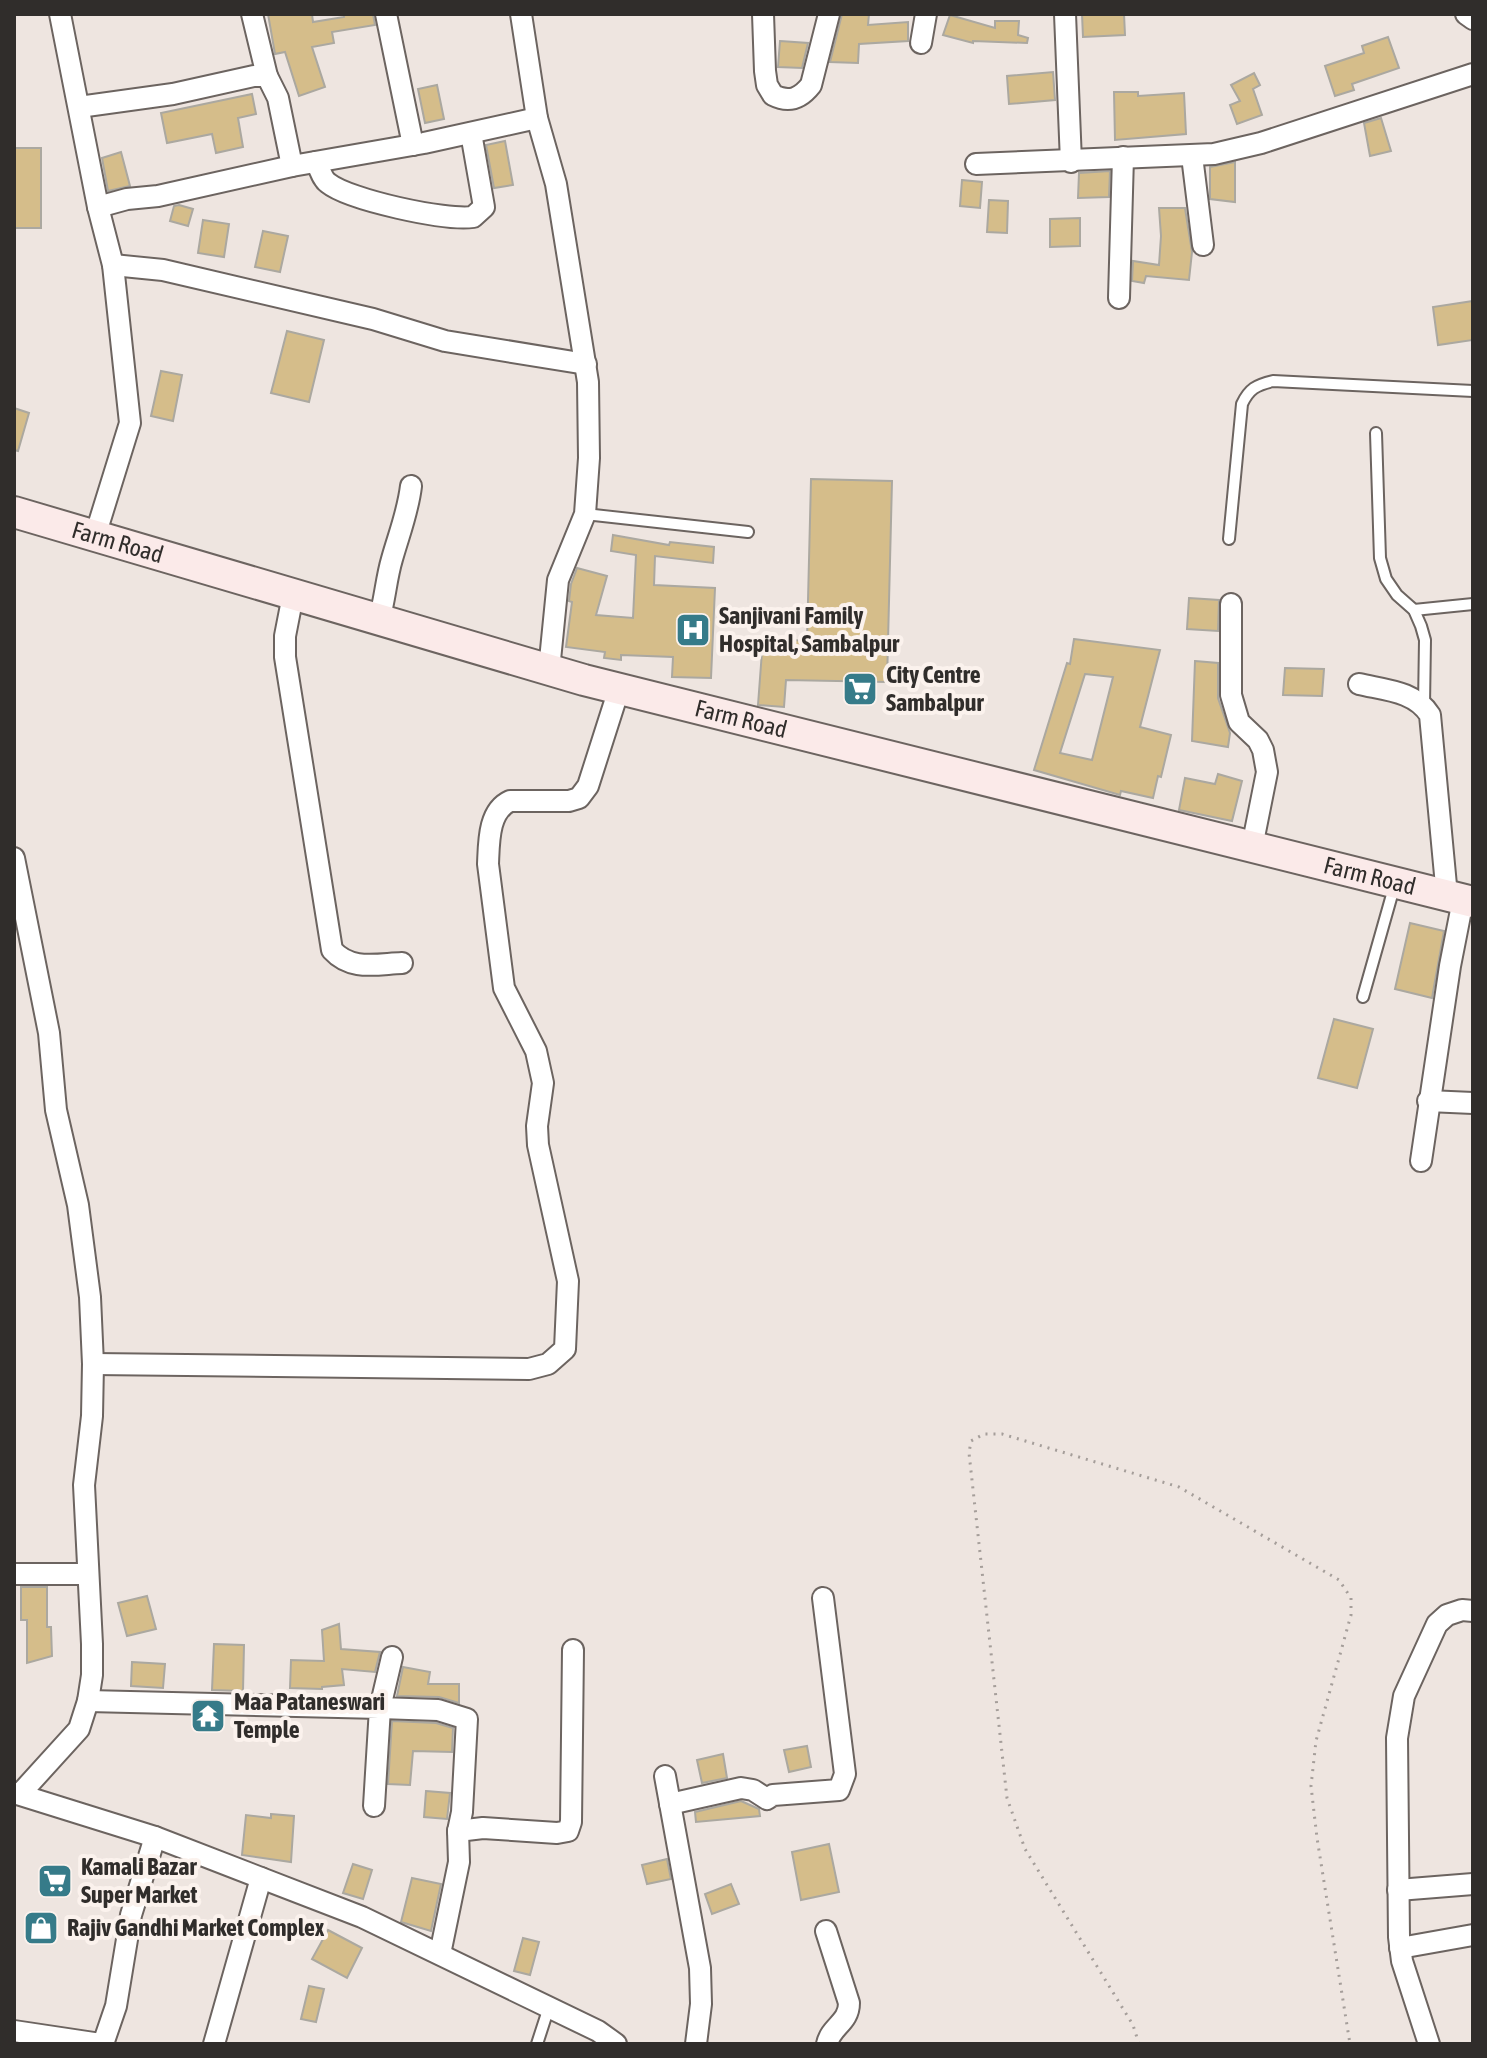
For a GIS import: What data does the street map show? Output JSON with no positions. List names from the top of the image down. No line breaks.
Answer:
{"streets":{"main road":["Farm Road"]},"places":{"hospital":["Sanjivani Family Hospital, Sambalpur"],"supermarket":["City Centre Sambalpur","Kamali Bazar Super Market"],"temple":["Maa Pataneswari Temple"],"shop":["Rajiv Gandhi Market Complex"]}}
